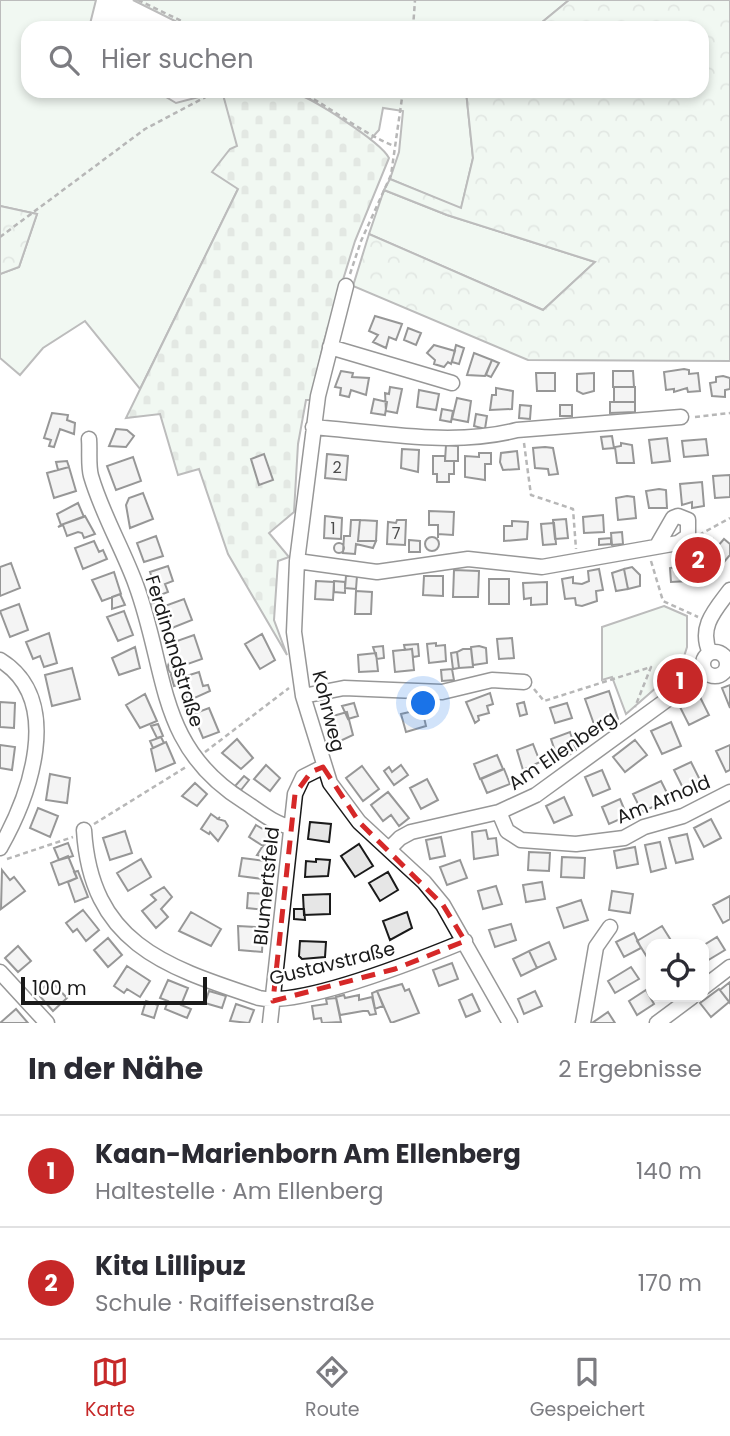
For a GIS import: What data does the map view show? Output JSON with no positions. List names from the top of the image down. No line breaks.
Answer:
{"streets":{"street":["Ferdinandstraße","Kohrweg","Am Ellenberg","Am Arnold","Blumertsfeld","Gustavstraße"]},"crossings":[["Ferdinandstraße","Blumertsfeld"],["Kohrweg","Am Ellenberg"],["Kohrweg","Blumertsfeld"],["Kohrweg","Gustavstraße"],["Am Ellenberg","Am Arnold"],["Blumertsfeld","Gustavstraße"]],"house_numbers":["2","1","7"],"scale_bar":"100 m","page":{"search":"Hier suchen","pins":["2","1"],"scale":"100 m","heading":["In der Nähe","2 Ergebnisse"],"list":[{"mark":"1","name":"Kaan-Marienborn Am Ellenberg","note":"Haltestelle · Am Ellenberg","value":"140 m"},{"mark":"2","name":"Kita Lillipuz","note":"Schule · Raiffeisenstraße","value":"170 m"}],"nav":["Karte","Route","Gespeichert"]}}
